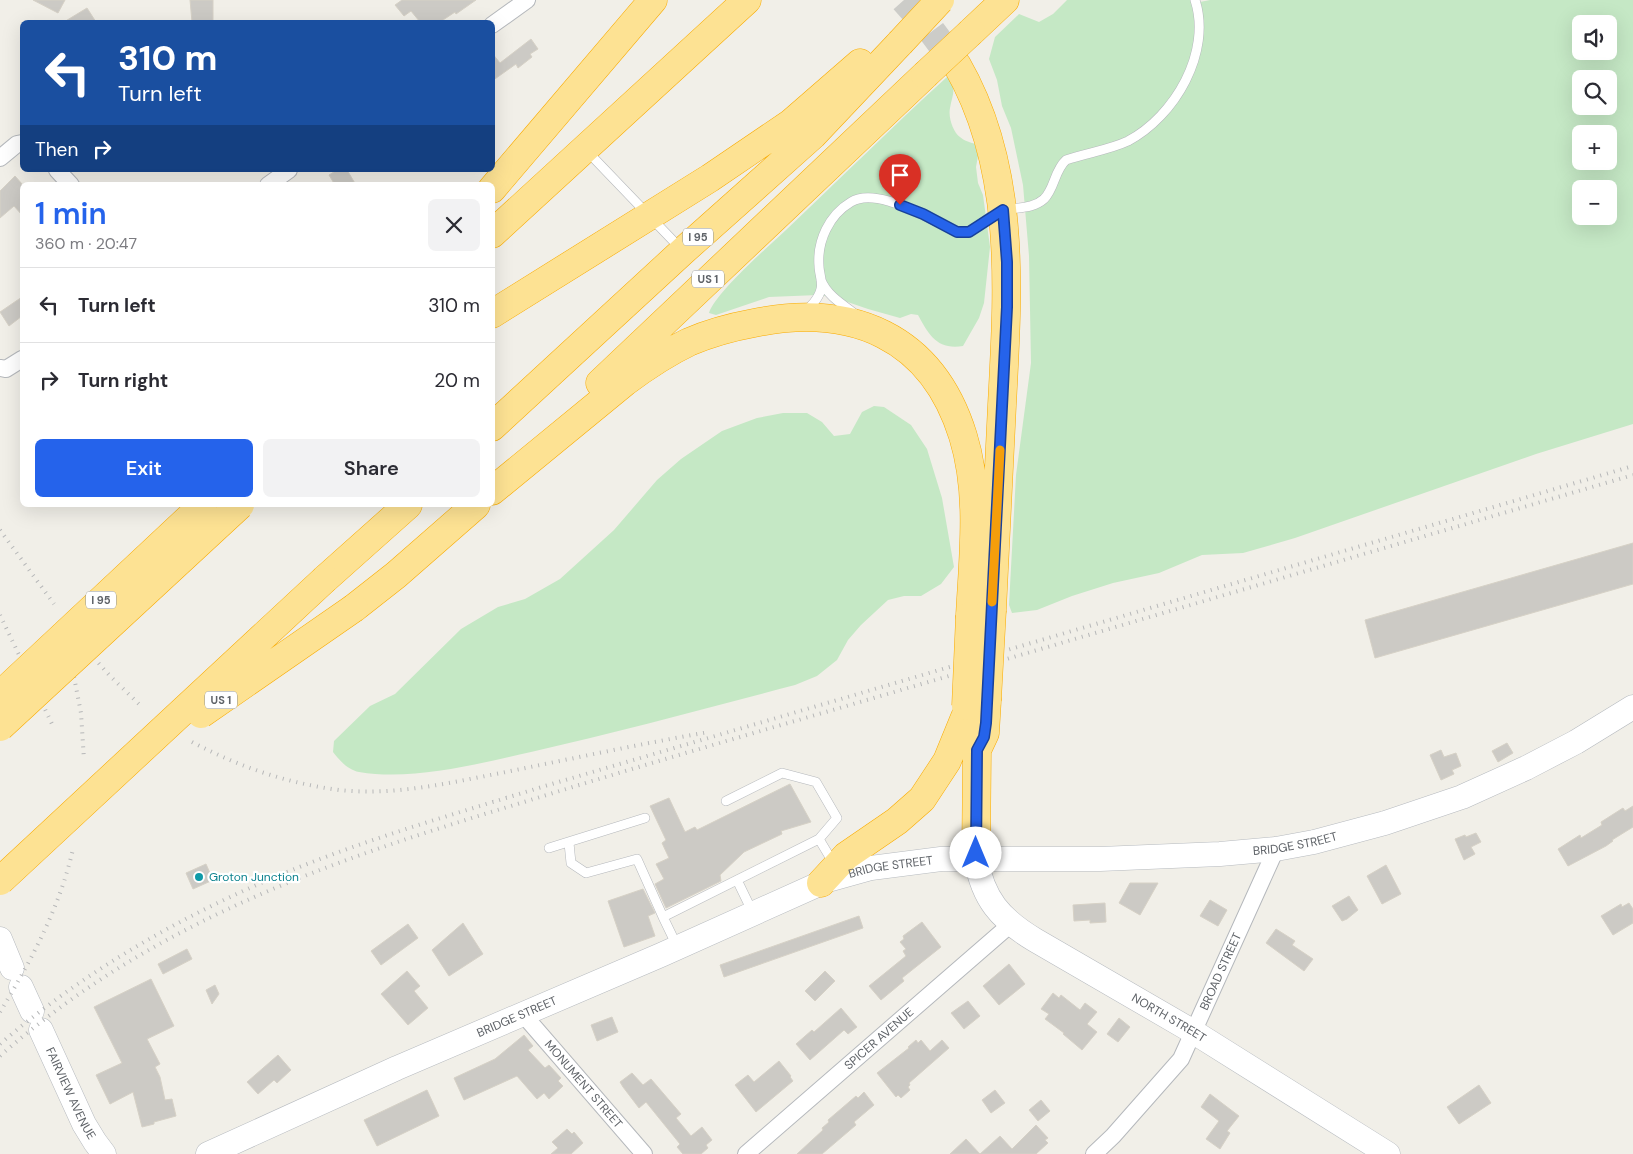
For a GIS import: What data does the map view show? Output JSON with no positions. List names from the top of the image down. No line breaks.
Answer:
{"streets":{"highway":["I 95","US 1"],"main road":["BRIDGE STREET","NORTH STREET","FAIRVIEW AVENUE"],"street":["BROAD STREET","SPICER AVENUE","MONUMENT STREET"]},"crossings":[["BRIDGE STREET","BROAD STREET"],["BRIDGE STREET","NORTH STREET"],["BRIDGE STREET","MONUMENT STREET"],["BROAD STREET","NORTH STREET"],["NORTH STREET","SPICER AVENUE"]],"places":["Groton Junction"],"page":{"map_buttons":["+","−"],"turn":["310 m","Turn left"],"then":"Then","heading":["1 min","360 m · 20:47"],"list":[{"name":"Turn left","value":"310 m"},{"name":"Turn right","value":"20 m"}],"buttons":["Exit","Share"]}}
